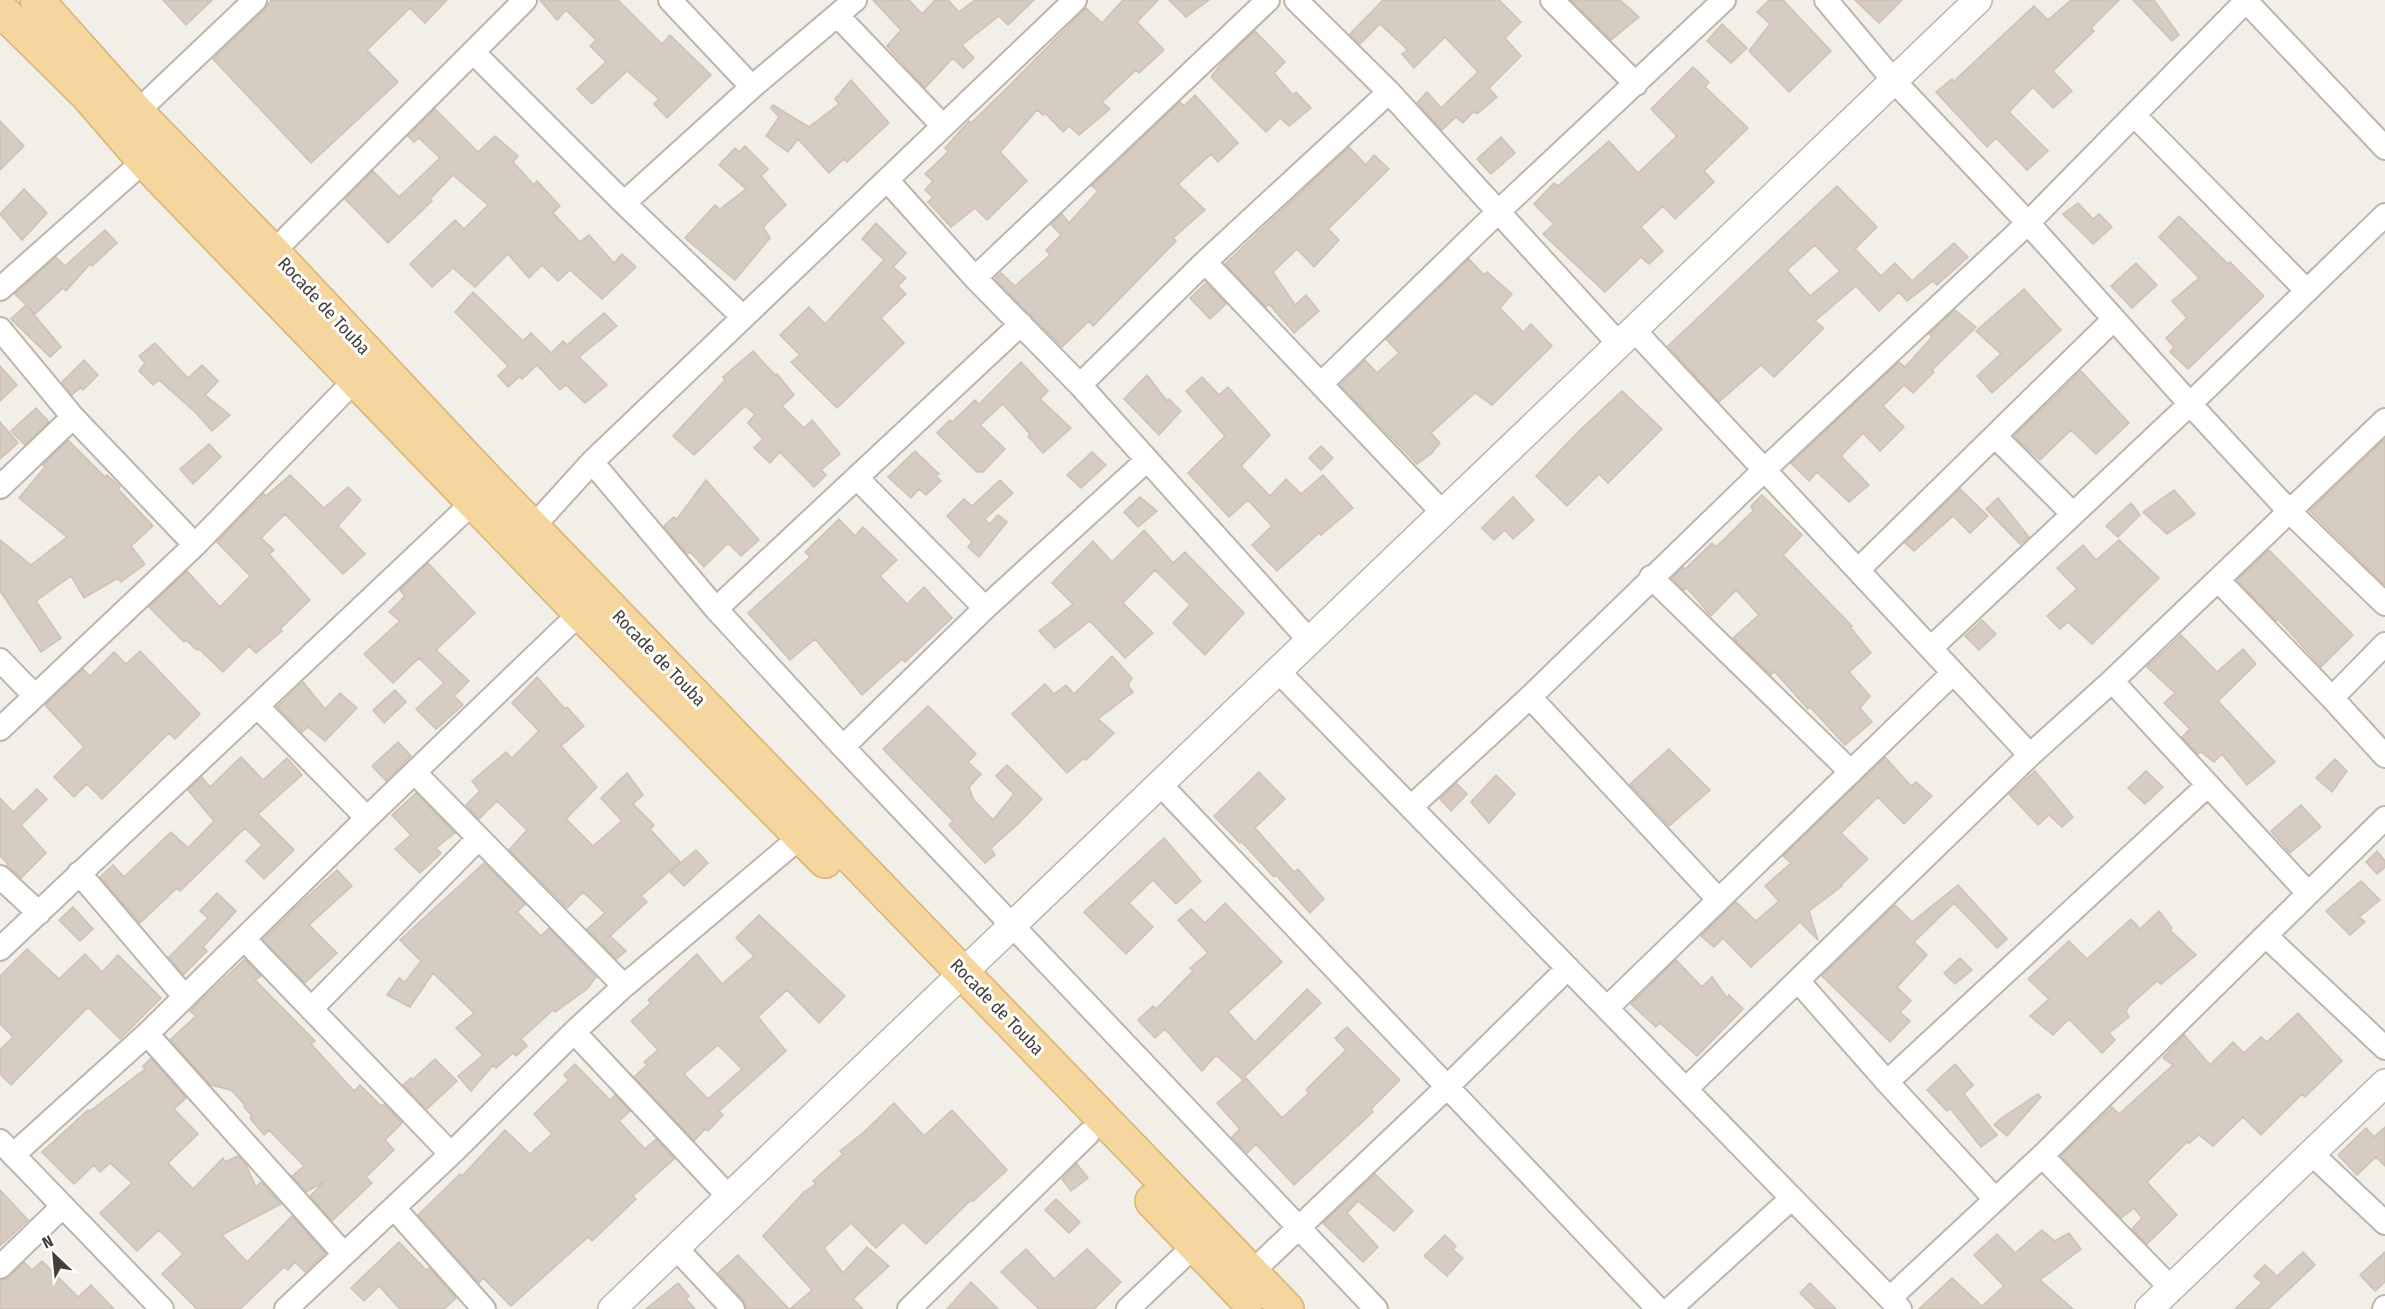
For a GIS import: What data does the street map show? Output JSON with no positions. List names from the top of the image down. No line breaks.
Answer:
{"streets":{"main road":["Rocade de Touba"]},"north":"top left"}
